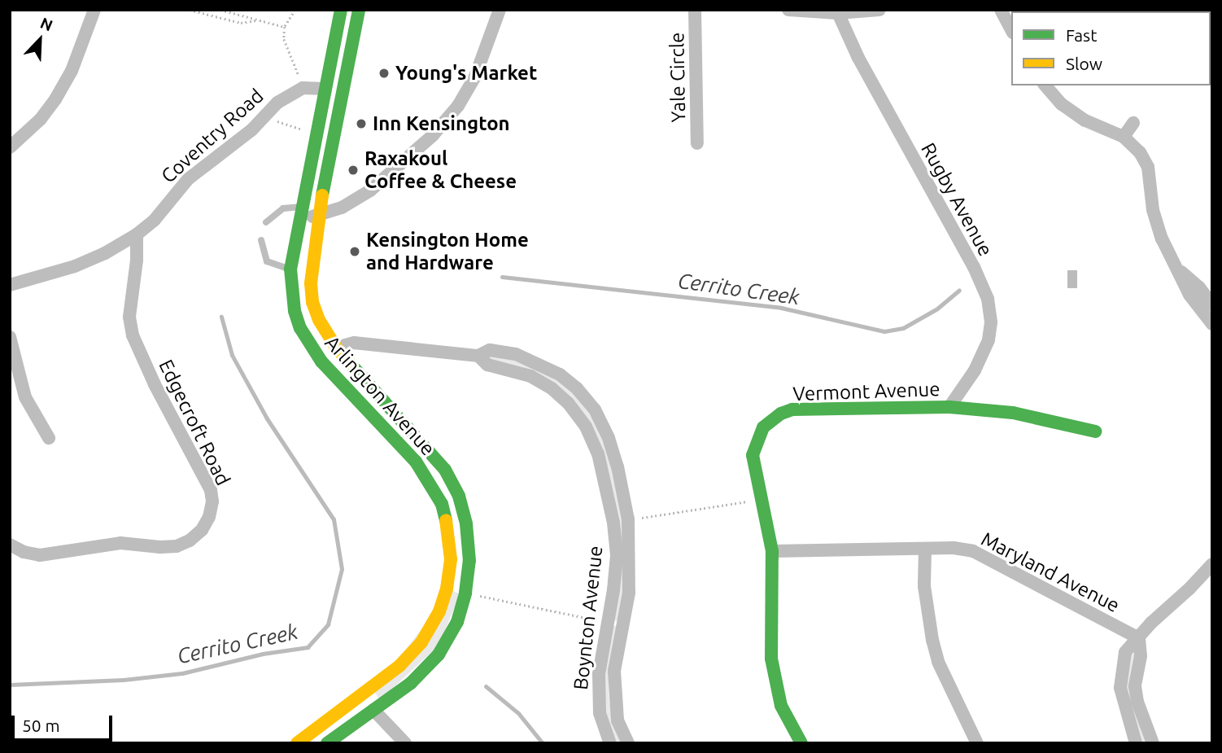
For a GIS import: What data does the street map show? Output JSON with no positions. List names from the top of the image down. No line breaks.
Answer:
{"streets":{"main road":["Vermont Avenue","Arlington Avenue"],"street":["Yale Circle","Coventry Road","Rugby Avenue","Edgecroft Road","Maryland Avenue","Boynton Avenue"]},"crossings":[["Coventry Road","Edgecroft Road"],["Rugby Avenue","Vermont Avenue"],["Vermont Avenue","Maryland Avenue"],["Arlington Avenue","Boynton Avenue"]],"water":["Cerrito Creek"],"places":["Young's Market","Inn Kensington","Raxakoul Coffee & Cheese","Kensington Home and Hardware"],"legend":["Fast","Slow"],"scale_bar":"50 m","north":"top right"}
